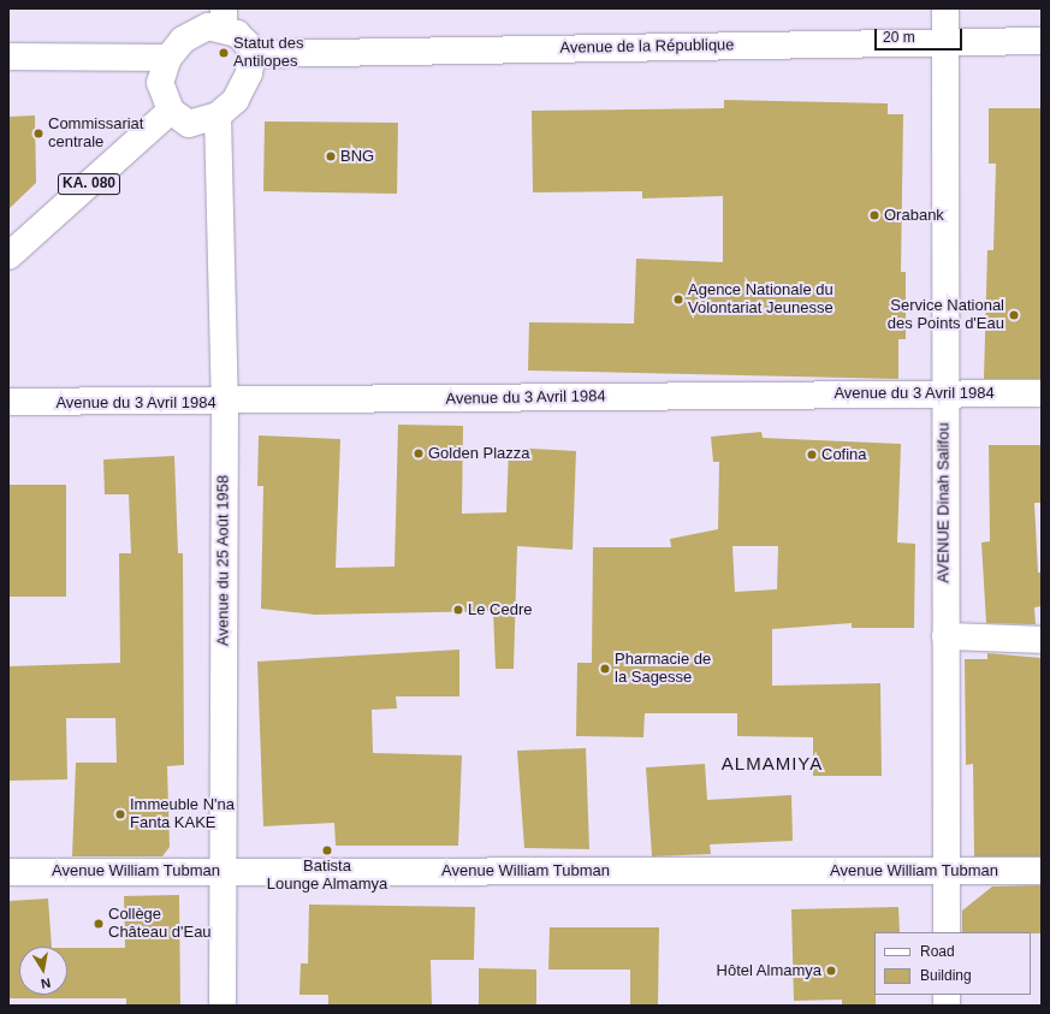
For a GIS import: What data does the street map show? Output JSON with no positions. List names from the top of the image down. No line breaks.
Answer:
{"streets":{"street":["Avenue de la République","KA. 080","Avenue du 3 Avril 1984","AVENUE Dinah Salifou","Avenue du 25 Août 1958","Avenue William Tubman"]},"crossings":[["Avenue de la République","KA. 080"],["Avenue de la République","AVENUE Dinah Salifou"],["Avenue de la République","Avenue du 25 Août 1958"],["KA. 080","Avenue du 25 Août 1958"],["Avenue du 3 Avril 1984","AVENUE Dinah Salifou"],["Avenue du 3 Avril 1984","Avenue du 25 Août 1958"],["AVENUE Dinah Salifou","Avenue William Tubman"],["Avenue du 25 Août 1958","Avenue William Tubman"]],"districts":["ALMAMIYA"],"places":["Statut des Antilopes","Commissariat centrale","BNG","Orabank","Agence Nationale du Volontariat Jeunesse","Service National des Points d'Eau","Golden Plazza","Cofina","Le Cedre","Pharmacie de la Sagesse","Immeuble N'na Fanta KAKE","Batista Lounge Almamya","Collège Château d'Eau","Hôtel Almamya"],"legend":["Road","Building"],"scale_bar":"20 m","north":"bottom"}
